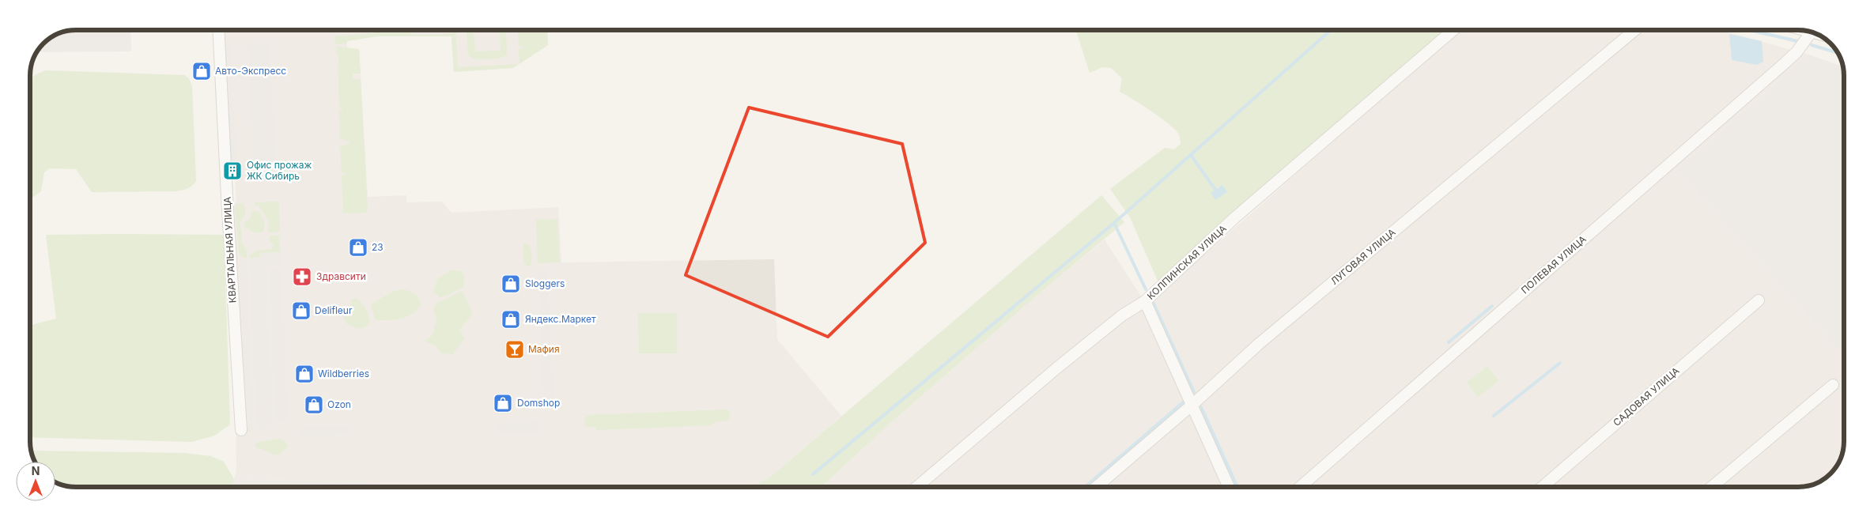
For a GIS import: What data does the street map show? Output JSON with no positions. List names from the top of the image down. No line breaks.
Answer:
{"streets":{"street":["КВАРТАЛЬНАЯ УЛИЦА","ЛУГОВАЯ УЛИЦА","КОЛПИНСКАЯ УЛИЦА","ПОЛЕВАЯ УЛИЦА","САДОВАЯ УЛИЦА"]},"places":{"shop":["Авто-Экспресс","23","Sloggers","Delifleur","Яндекс.Маркет","Wildberries","Domshop","Ozon"],"building":["Офис прожаж ЖК Сибирь"],"pharmacy":["Здравсити"],"bar":["Мафия"]},"north":"top"}
